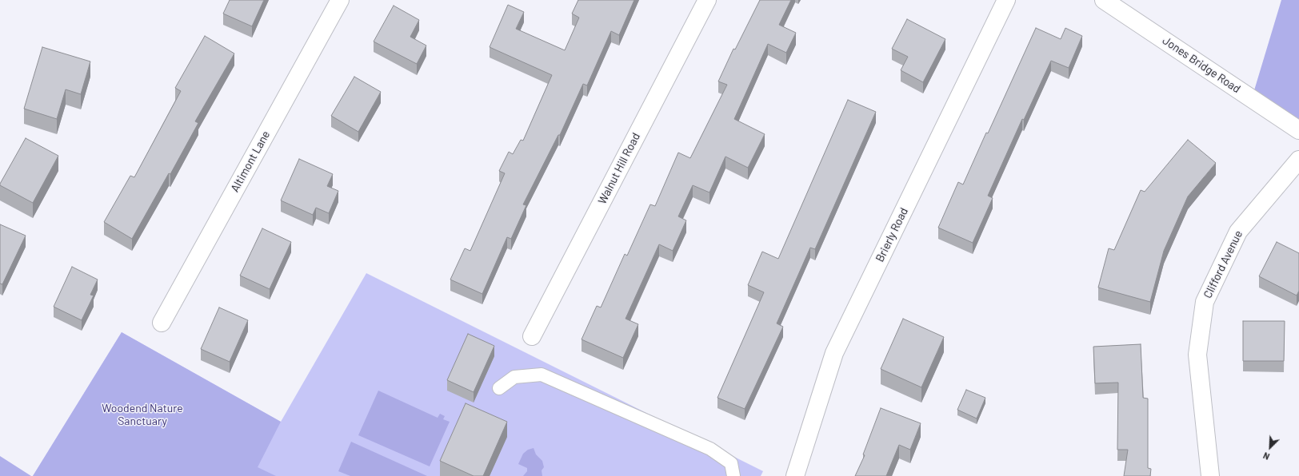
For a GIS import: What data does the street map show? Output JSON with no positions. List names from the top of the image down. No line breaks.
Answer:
{"streets":{"street":["Jones Bridge Road","Altimont Lane","Walnut Hill Road","Brierly Road","Clifford Avenue"]},"parks":["Woodend Nature Sanctuary"],"north":"bottom left"}
